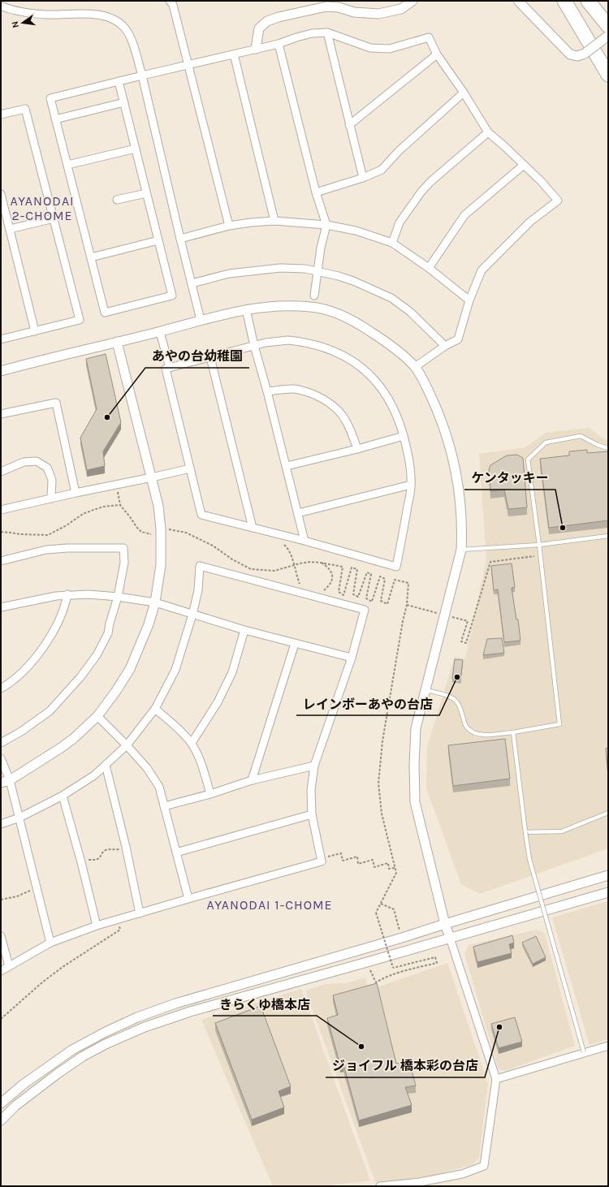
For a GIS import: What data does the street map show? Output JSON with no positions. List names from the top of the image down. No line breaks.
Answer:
{"districts":["AYANODAI 2-CHOME","AYANODAI 1-CHOME"],"places":["あやの台幼稚園","ケンタッキー","レインボーあやの台店","ジョイフル 橋本彩の台店","きらくゆ橋本店"],"north":"left"}
